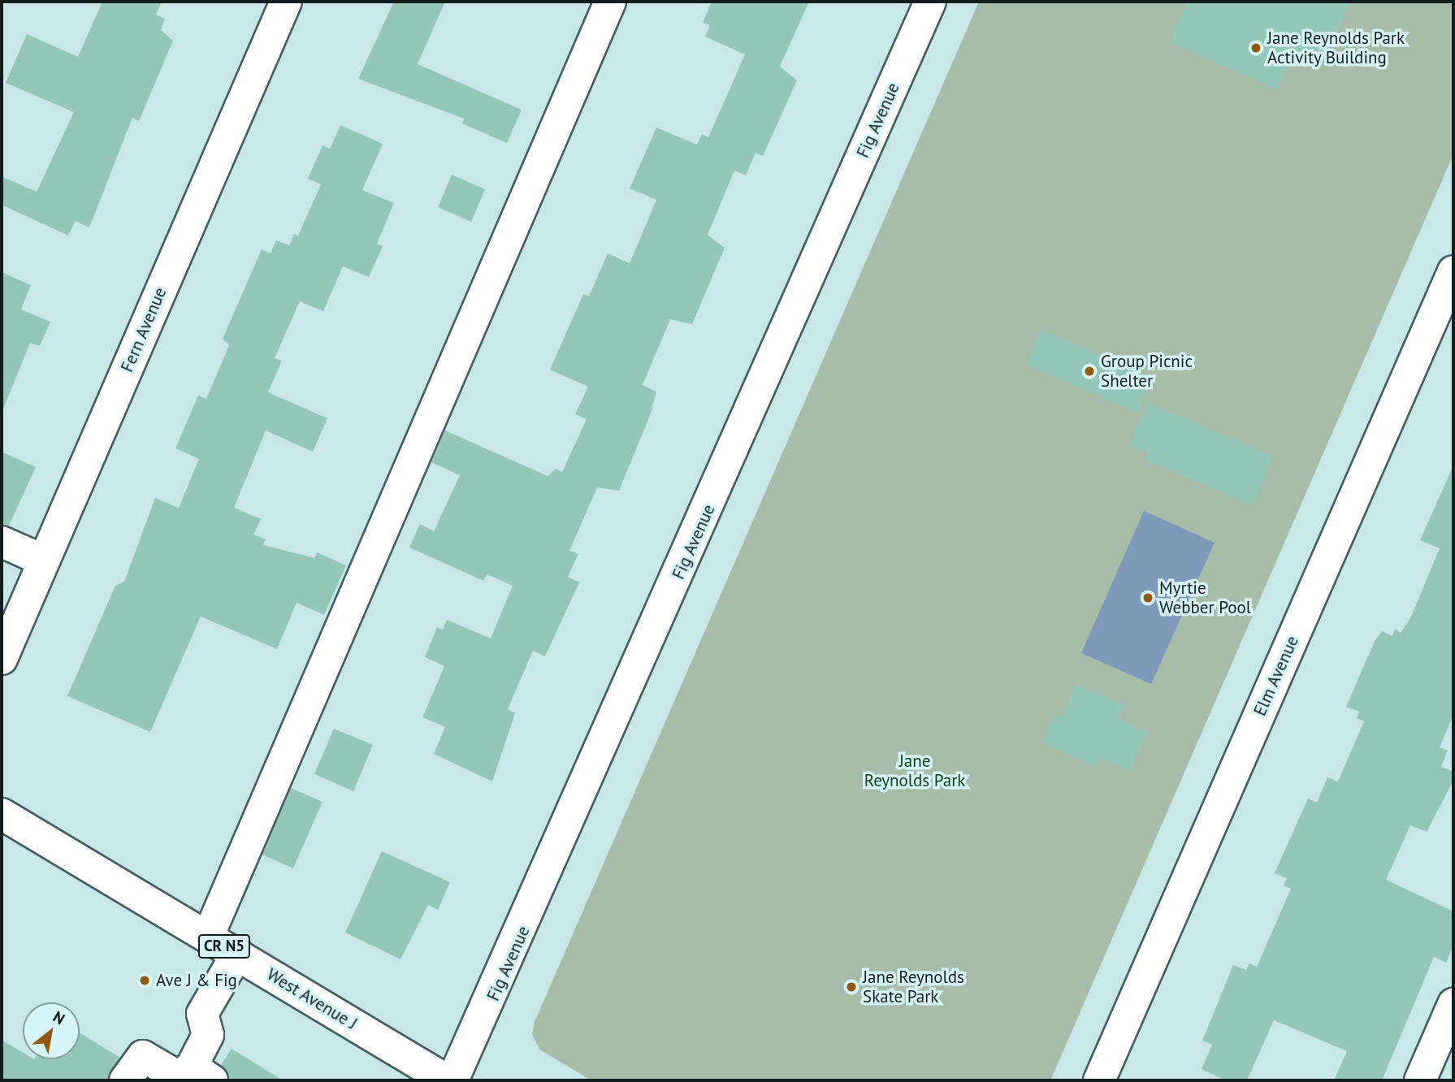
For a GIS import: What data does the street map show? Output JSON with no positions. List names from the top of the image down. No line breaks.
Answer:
{"streets":{"street":["Fig Avenue","Fern Avenue","Elm Avenue","CR N5","West Avenue J"]},"parks":["Jane Reynolds Park"],"places":["Jane Reynolds Park Activity Building","Group Picnic Shelter","Myrtie Webber Pool","Ave J & Fig","Jane Reynolds Skate Park"],"north":"top right"}
